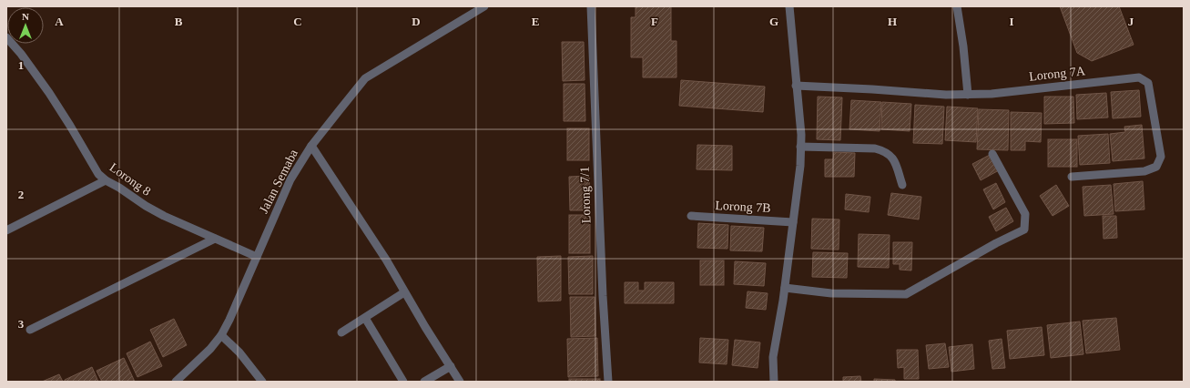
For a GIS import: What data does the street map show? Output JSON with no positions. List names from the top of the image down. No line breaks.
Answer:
{"streets":{"street":["Lorong 7A","Lorong 8","Jalan Semaba","Lorong 7/1","Lorong 7B"]},"crossings":[["Lorong 8","Jalan Semaba"]],"north":"top","grid":{"columns":["A","B","C","D","E","F","G","H","I","J"],"rows":["1","2","3"]}}
